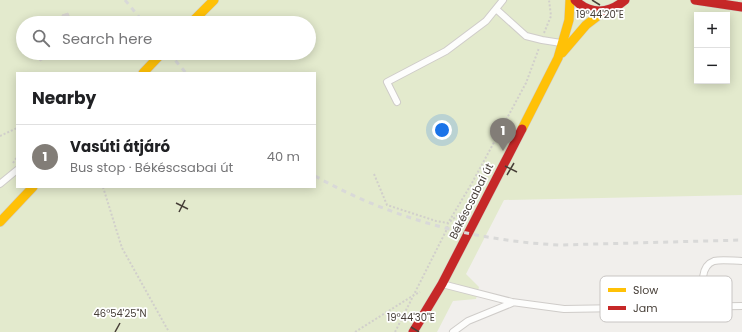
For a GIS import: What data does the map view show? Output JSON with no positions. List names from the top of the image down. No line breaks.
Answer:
{"streets":{"street":["Békéscsabai út"]},"legend":["Slow","Jam"],"page":{"map_buttons":["+","−"],"search":"Search here","heading":"Nearby","pins":"1","list":[{"mark":"1","name":"Vasúti átjáró","note":"Bus stop · Békéscsabai út","value":"40 m"}]},"coordinates":["19°44'20\"E","46°54'25\"N","19°44'30\"E"]}
